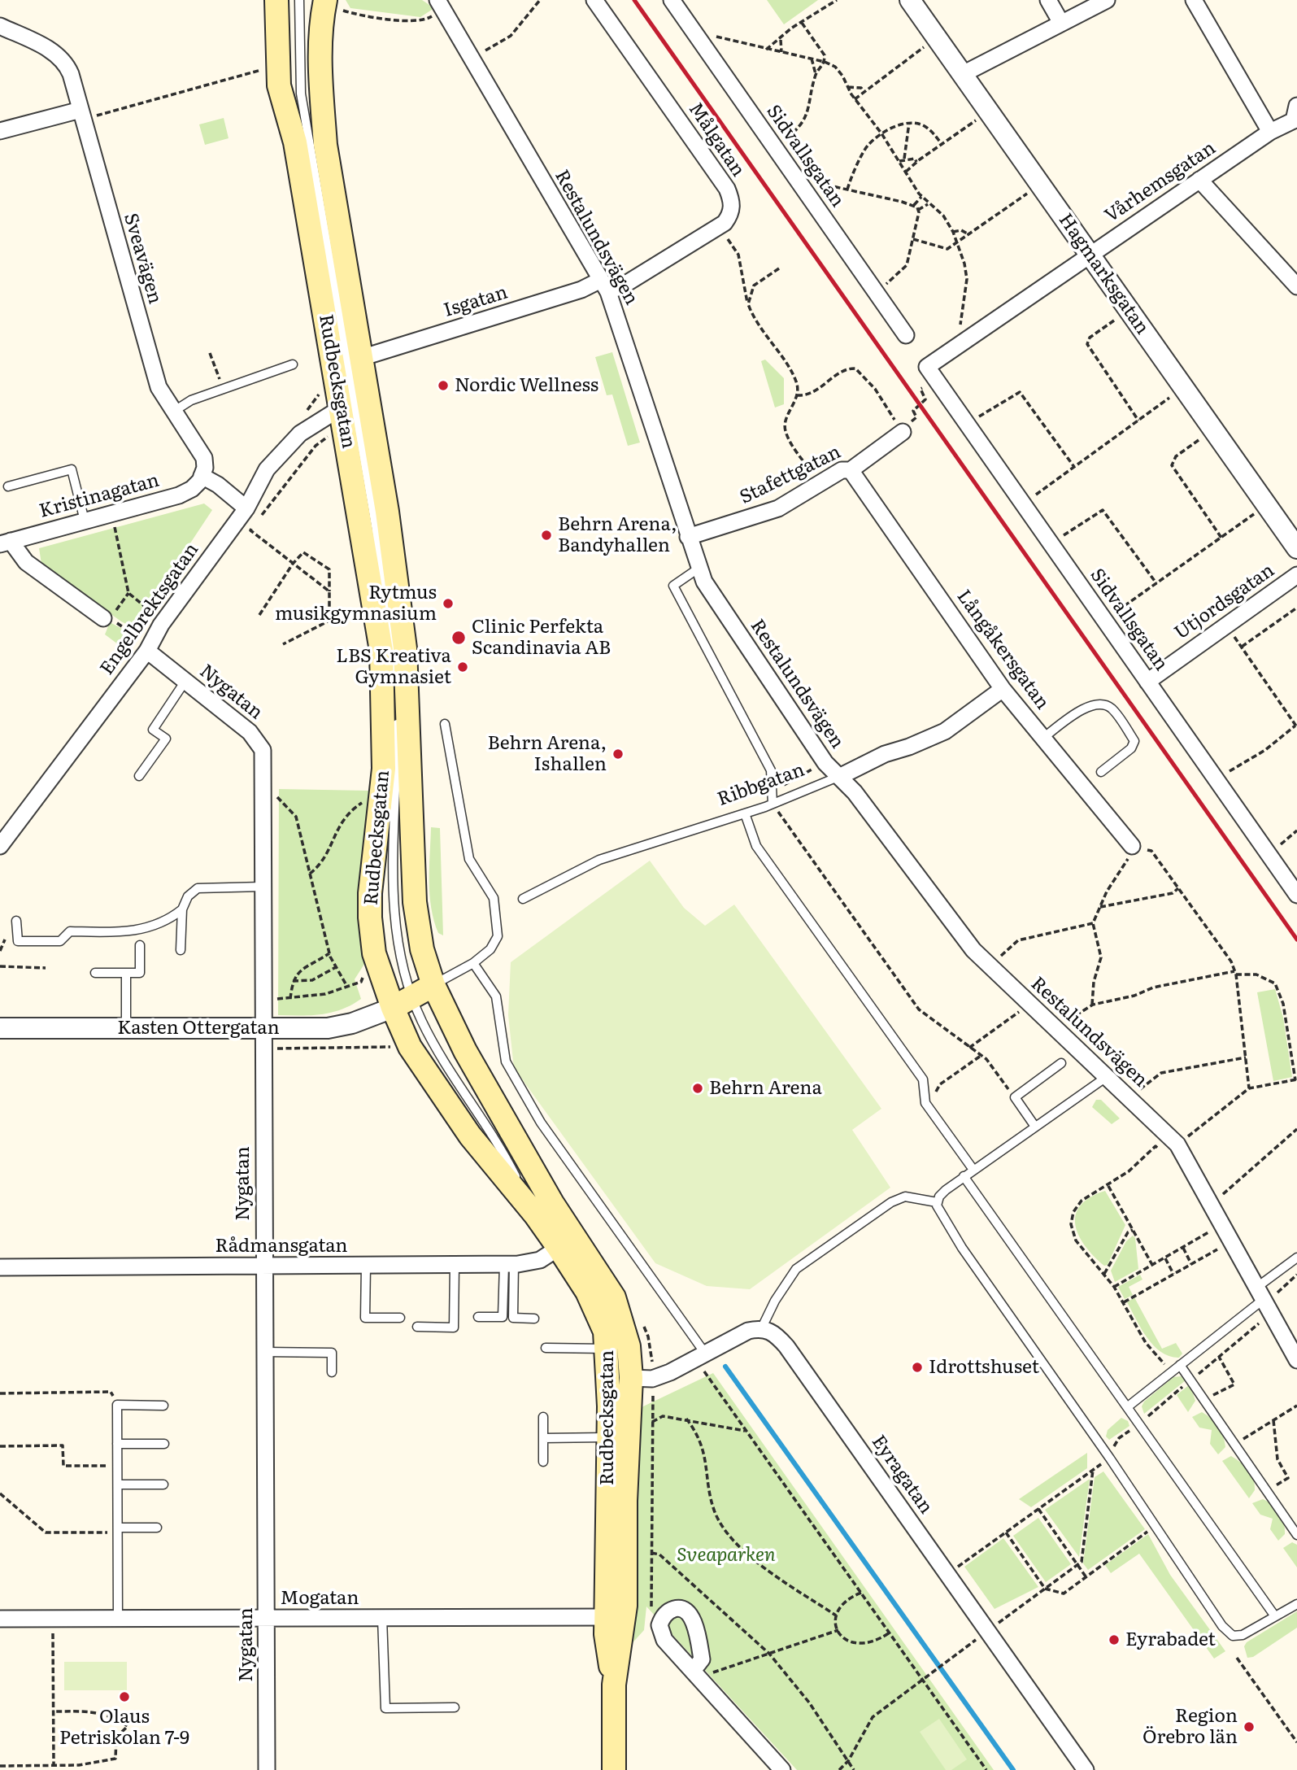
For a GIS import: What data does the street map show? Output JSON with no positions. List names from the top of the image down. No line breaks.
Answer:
{"streets":{"main road":["Rudbecksgatan"],"street":["Målgatan","Sidvallsgatan","Vårhemsgatan","Restalundsvägen","Sveavägen","Hagmarksgatan","Isgatan","Stafettgatan","Kristinagatan","Utjordsgatan","Engelbrektsgatan","Långåkersgatan","Nygatan","Ribbgatan","Kasten Ottergatan","Rådmansgatan","Eyragatan","Mogatan"]},"crossings":[["Sidvallsgatan","Vårhemsgatan"],["Sidvallsgatan","Utjordsgatan"],["Vårhemsgatan","Hagmarksgatan"],["Restalundsvägen","Isgatan"],["Restalundsvägen","Stafettgatan"],["Restalundsvägen","Ribbgatan"],["Sveavägen","Kristinagatan"],["Isgatan","Rudbecksgatan"],["Rudbecksgatan","Engelbrektsgatan"],["Rudbecksgatan","Kasten Ottergatan"],["Rudbecksgatan","Rådmansgatan"],["Rudbecksgatan","Mogatan"],["Stafettgatan","Långåkersgatan"],["Engelbrektsgatan","Nygatan"],["Långåkersgatan","Ribbgatan"],["Nygatan","Kasten Ottergatan"],["Nygatan","Rådmansgatan"],["Nygatan","Mogatan"]],"parks":["Sveaparken"],"places":["Nordic Wellness","Behrn Arena, Bandyhallen","Rytmus musikgymnasium","Clinic Perfekta Scandinavia AB","LBS Kreativa Gymnasiet","Behrn Arena, Ishallen","Behrn Arena","Idrottshuset","Eyrabadet","Olaus Petriskolan 7-9","Region Örebro län"]}
